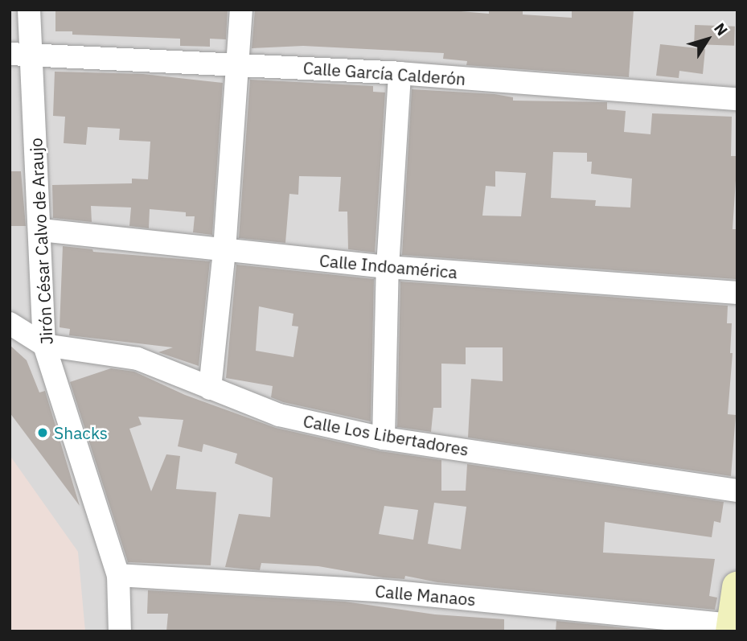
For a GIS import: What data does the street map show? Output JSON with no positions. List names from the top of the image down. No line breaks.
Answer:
{"streets":{"street":["Calle García Calderón","Jirón César Calvo de Araujo","Calle Indoamérica","Calle Los Libertadores","Calle Manaos"]},"crossings":[["Calle García Calderón","Jirón César Calvo de Araujo"],["Jirón César Calvo de Araujo","Calle Indoamérica"],["Jirón César Calvo de Araujo","Calle Los Libertadores"],["Jirón César Calvo de Araujo","Calle Manaos"]],"places":["Shacks"],"north":"top right"}
